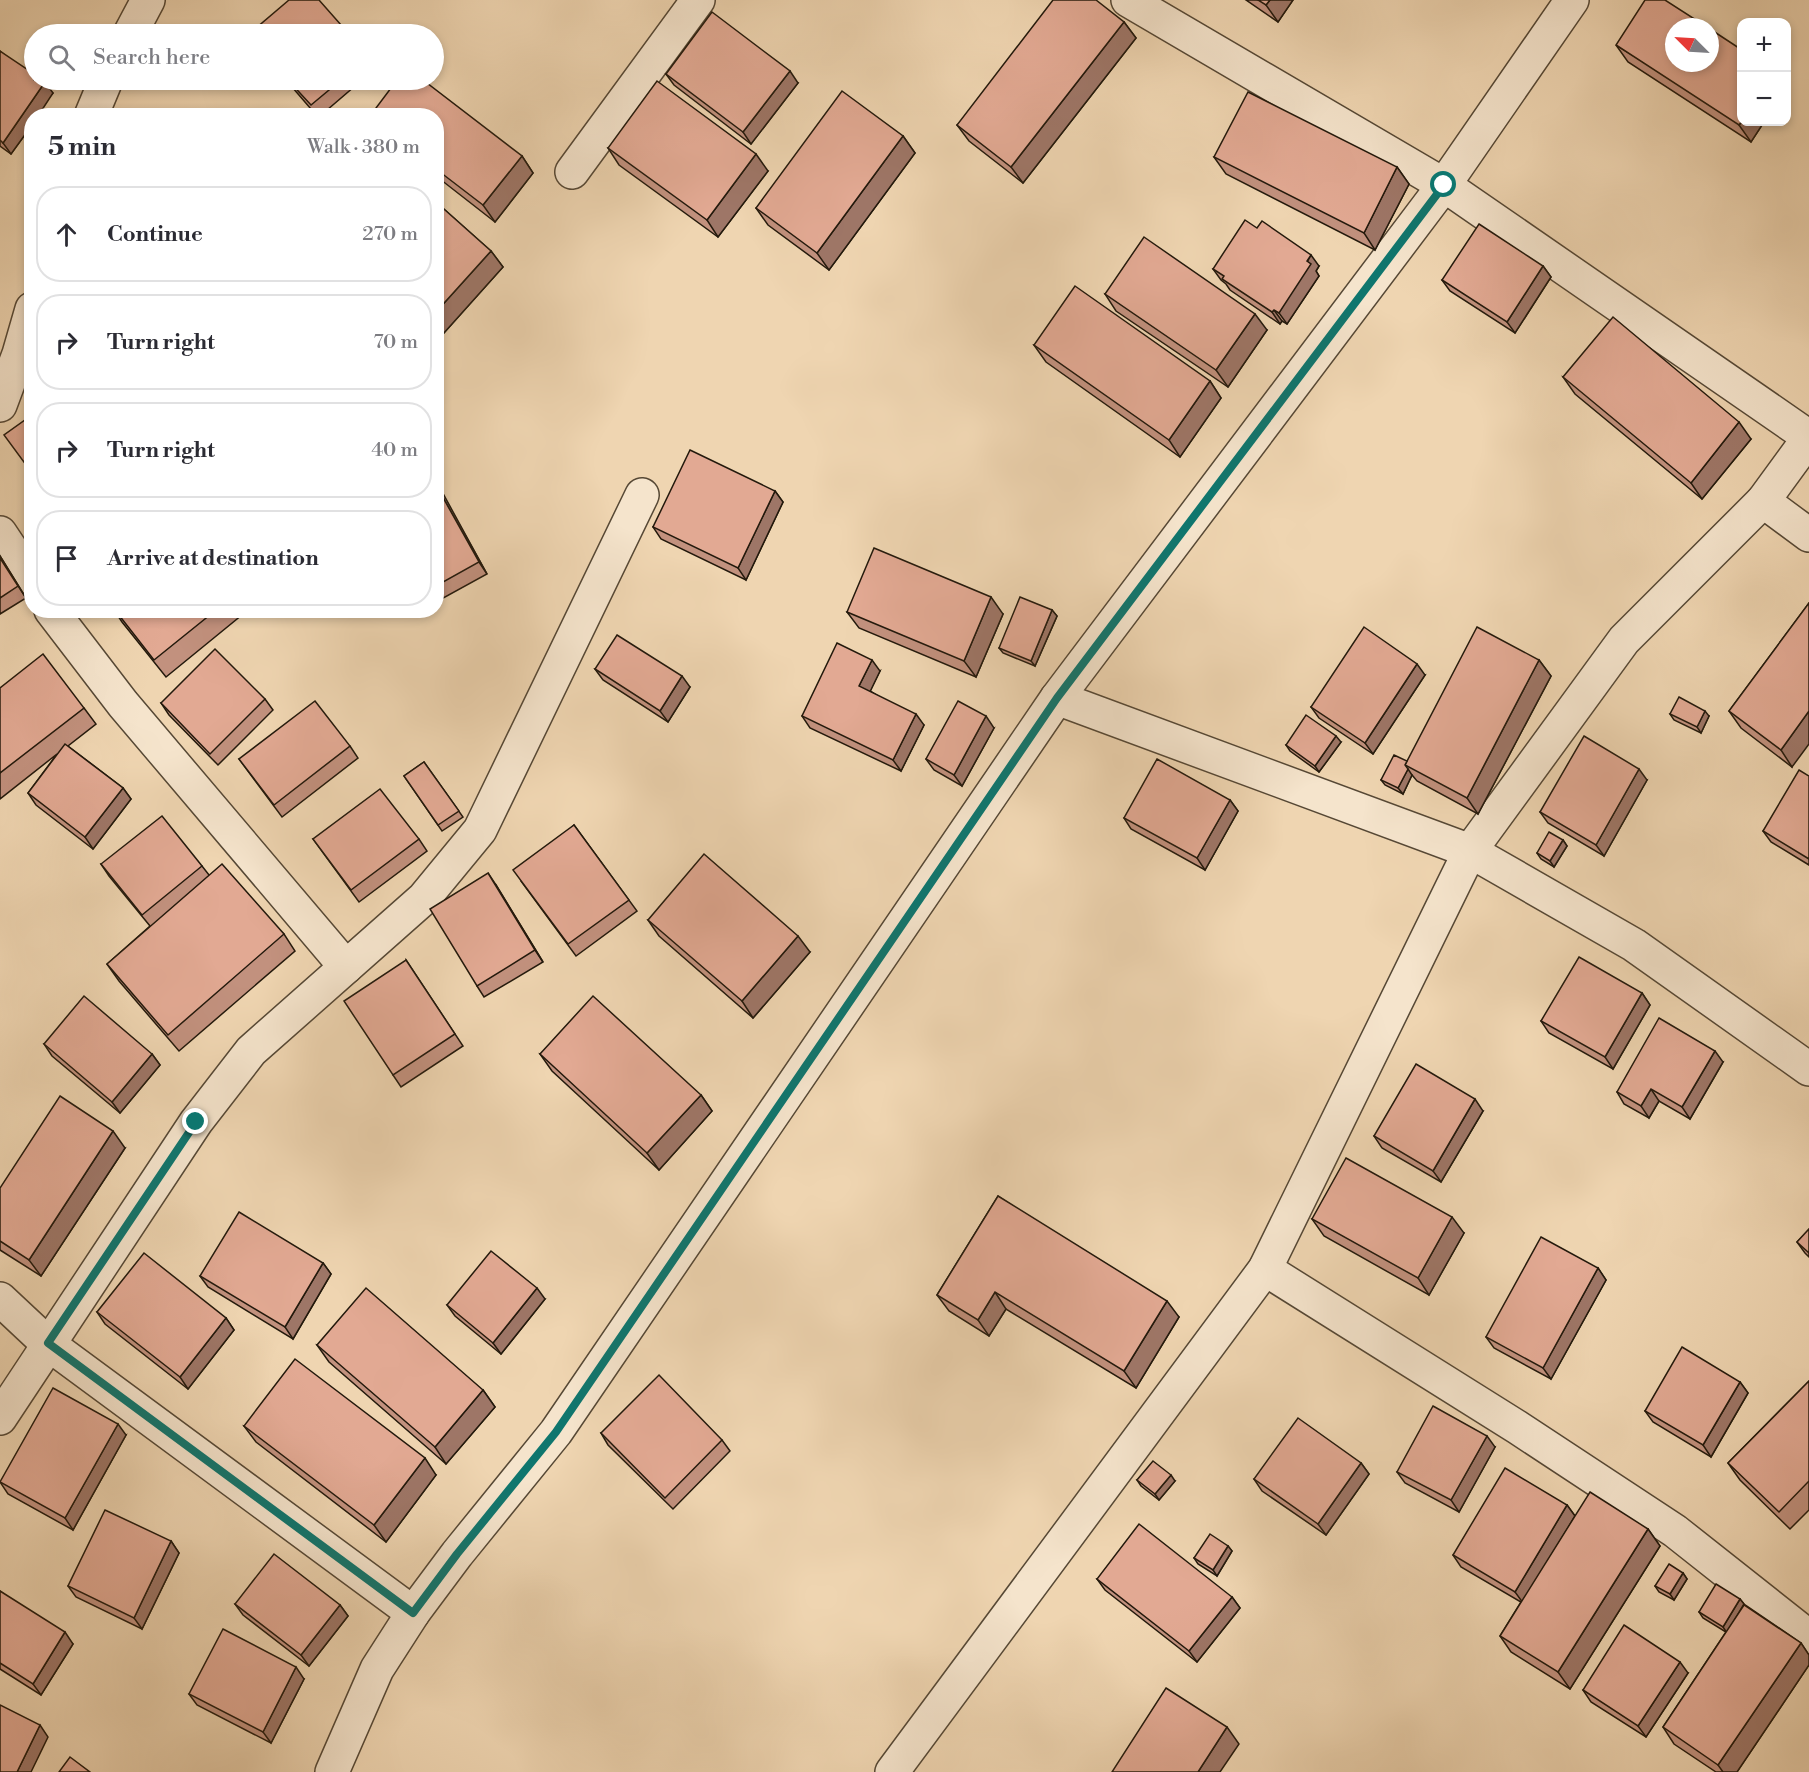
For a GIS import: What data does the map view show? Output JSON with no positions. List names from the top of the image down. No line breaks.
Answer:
{"north":"top left","page":{"map_buttons":["+","−"],"search":"Search here","heading":["5 min","Walk · 380 m"],"list":[["Continue","270 m"],["Turn right","70 m"],["Turn right","40 m"],"Arrive at destination"]}}
